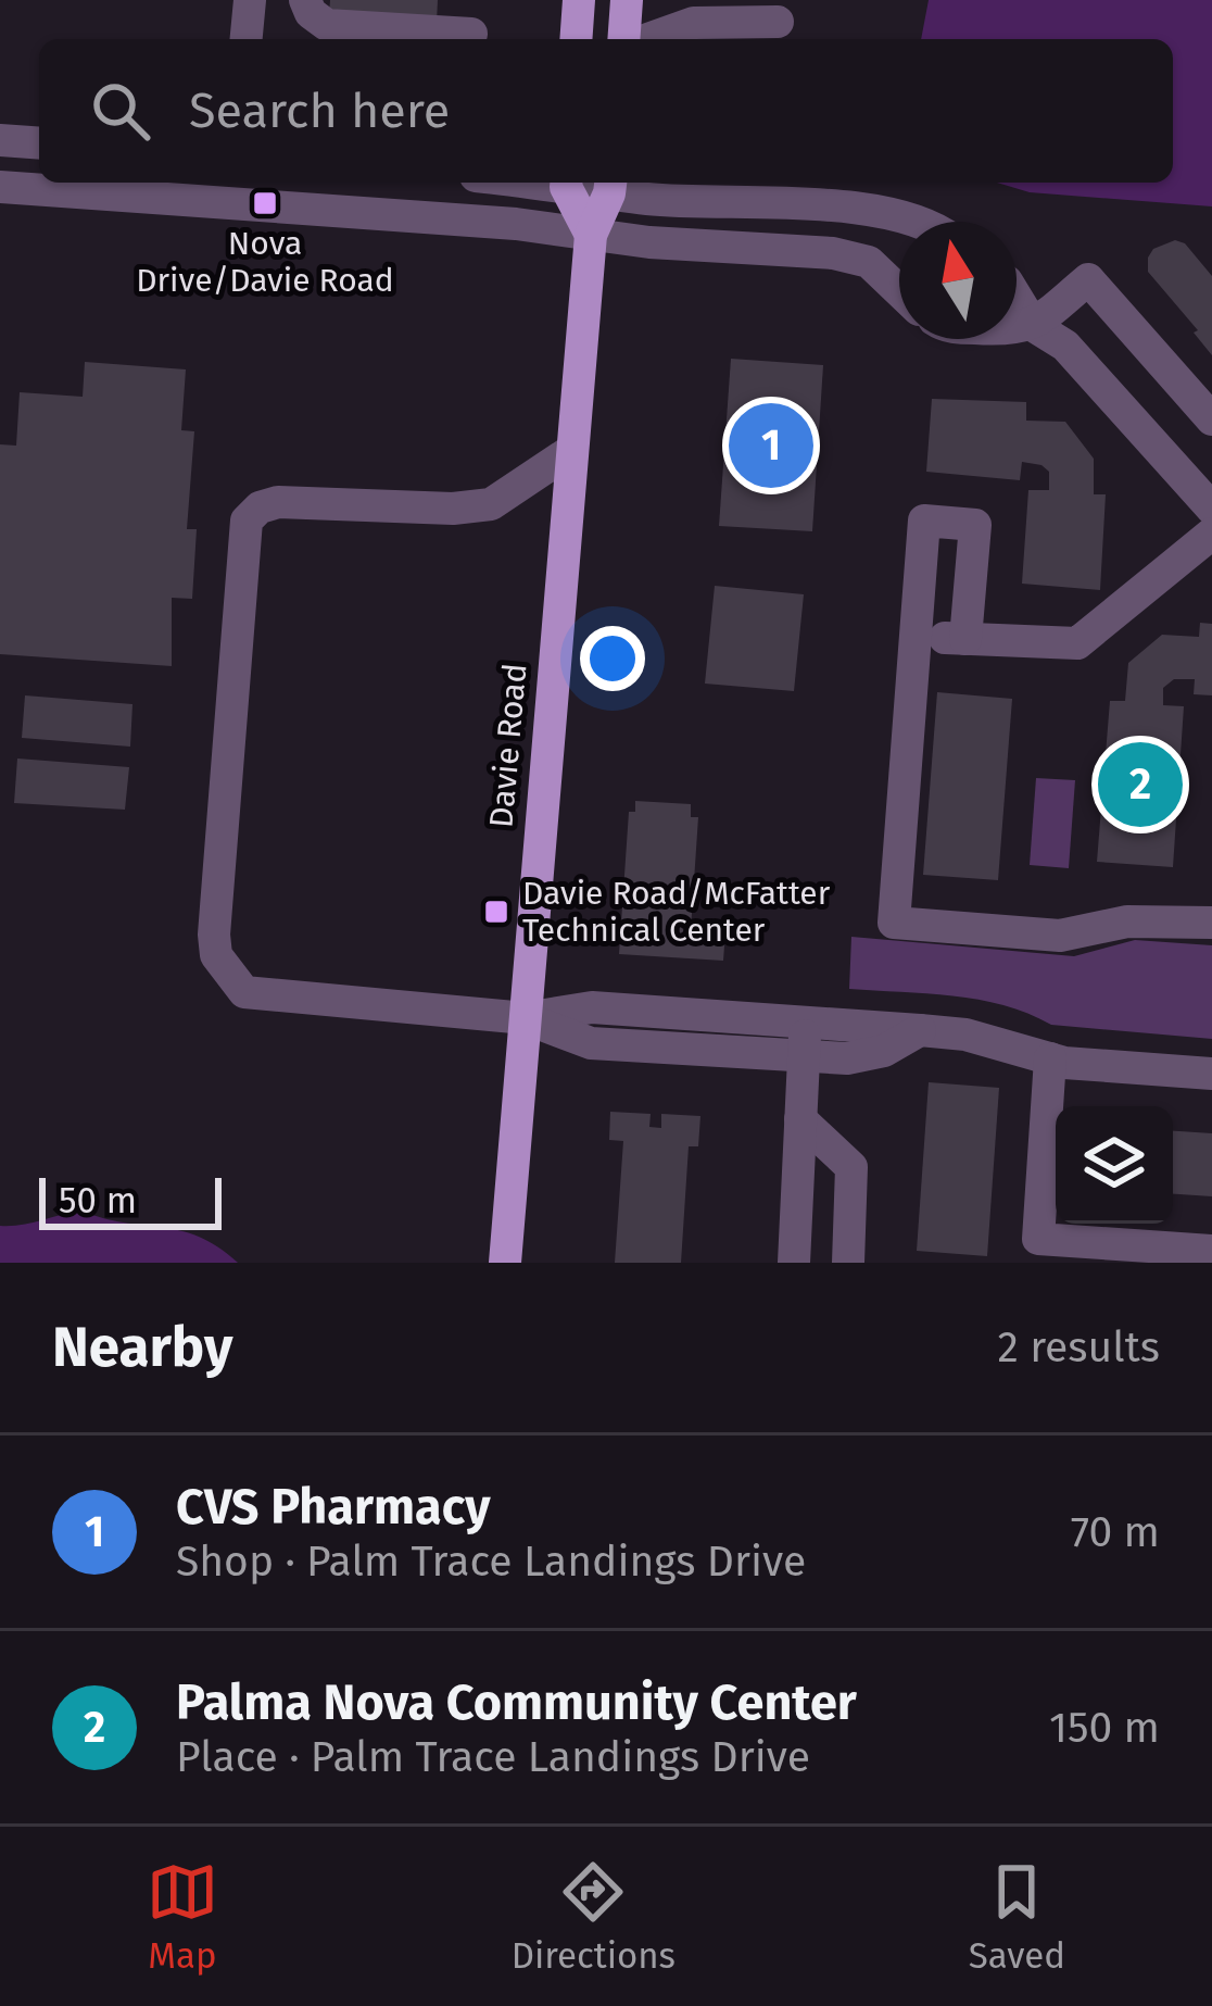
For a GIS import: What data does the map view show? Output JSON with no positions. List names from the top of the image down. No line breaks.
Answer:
{"streets":{"main road":["Davie Road"]},"places":{"transit":["Nova Drive/Davie Road","Davie Road/McFatter Technical Center"]},"scale_bar":"50 m","north":"top","page":{"search":"Search here","pins":["1","2"],"scale":"50 m","heading":["Nearby","2 results"],"list":[{"mark":"1","name":"CVS Pharmacy","note":"Shop · Palm Trace Landings Drive","value":"70 m"},{"mark":"2","name":"Palma Nova Community Center","note":"Place · Palm Trace Landings Drive","value":"150 m"}],"nav":["Map","Directions","Saved"]}}
